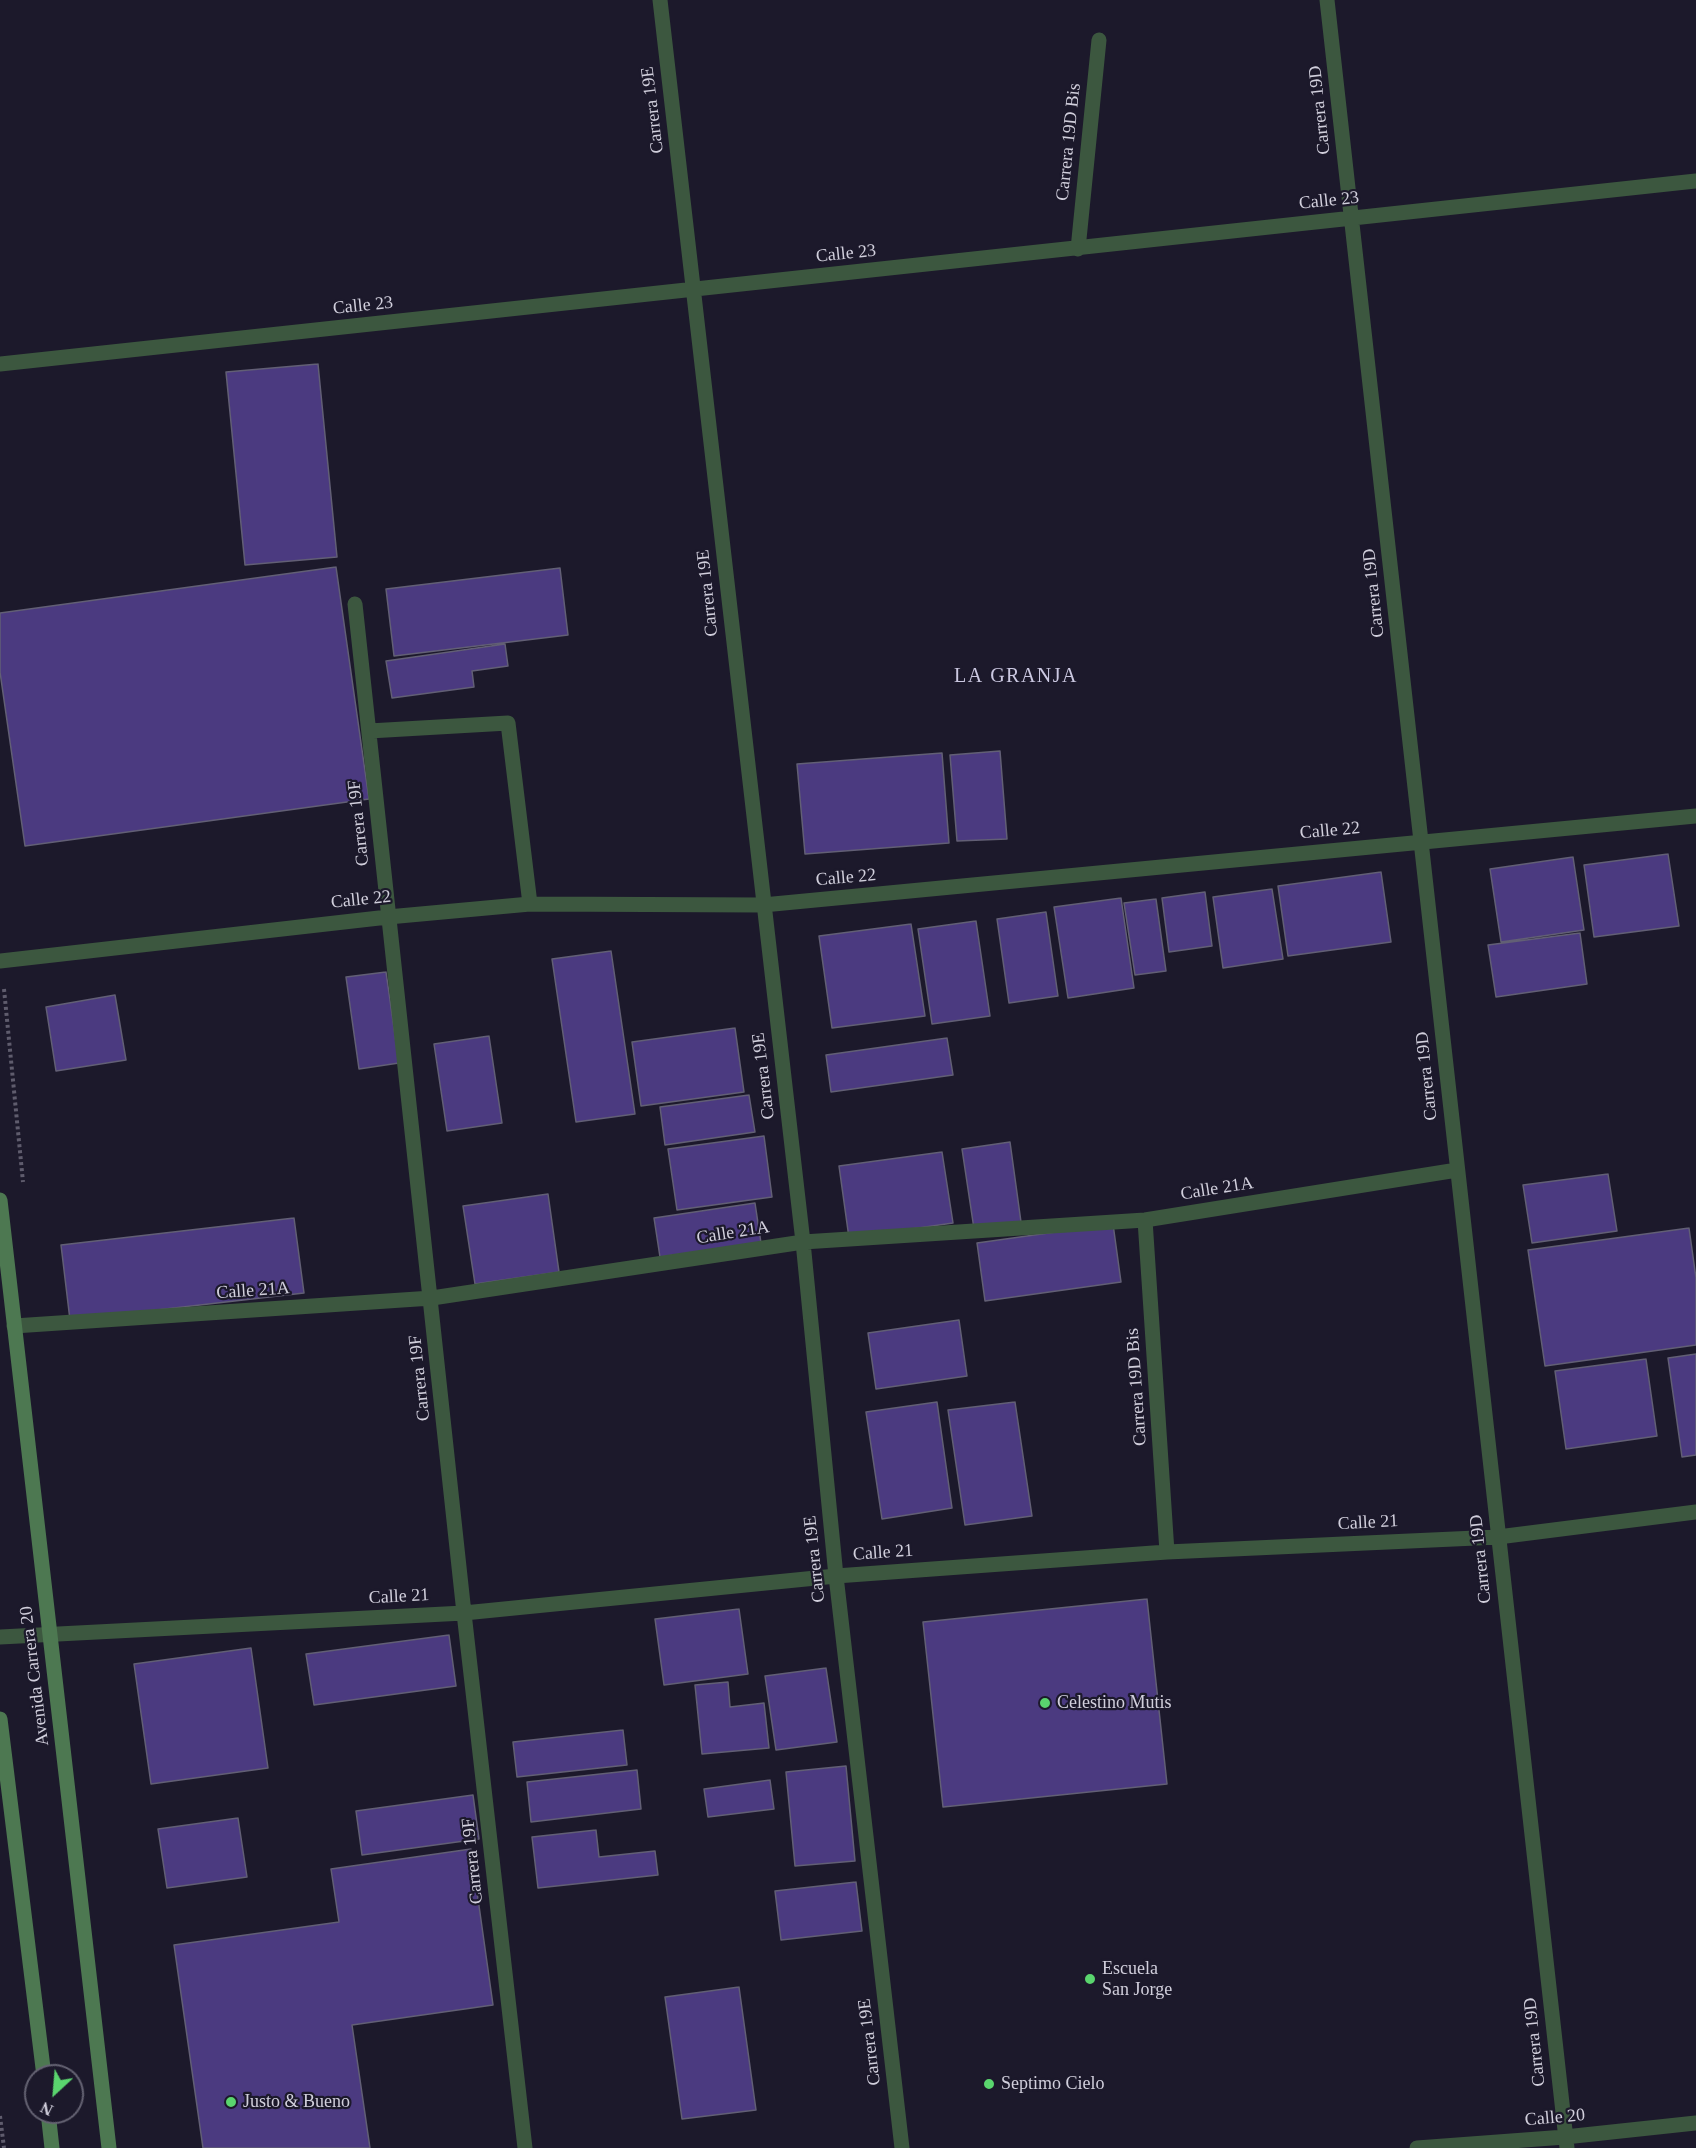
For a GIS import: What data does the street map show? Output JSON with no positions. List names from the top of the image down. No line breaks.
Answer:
{"streets":{"street":["Carrera 19E","Carrera 19D","Carrera 19D Bis","Calle 23","Carrera 19F","Calle 22","Calle 21A","Calle 21","Avenida Carrera 20","Calle 20"]},"crossings":[["Carrera 19E","Calle 23"],["Carrera 19E","Calle 22"],["Carrera 19E","Calle 21A"],["Carrera 19E","Calle 21"],["Carrera 19D","Calle 23"],["Carrera 19D","Calle 22"],["Carrera 19D","Calle 21A"],["Carrera 19D","Calle 21"],["Carrera 19D","Calle 20"],["Carrera 19D Bis","Calle 23"],["Carrera 19D Bis","Calle 21A"],["Carrera 19D Bis","Calle 21"],["Carrera 19F","Calle 22"],["Carrera 19F","Calle 21A"],["Carrera 19F","Calle 21"],["Calle 21A","Avenida Carrera 20"],["Calle 21","Avenida Carrera 20"]],"districts":["LA GRANJA"],"places":["Celestino Mutis","Escuela San Jorge","Septimo Cielo","Justo & Bueno"],"north":"bottom left"}
